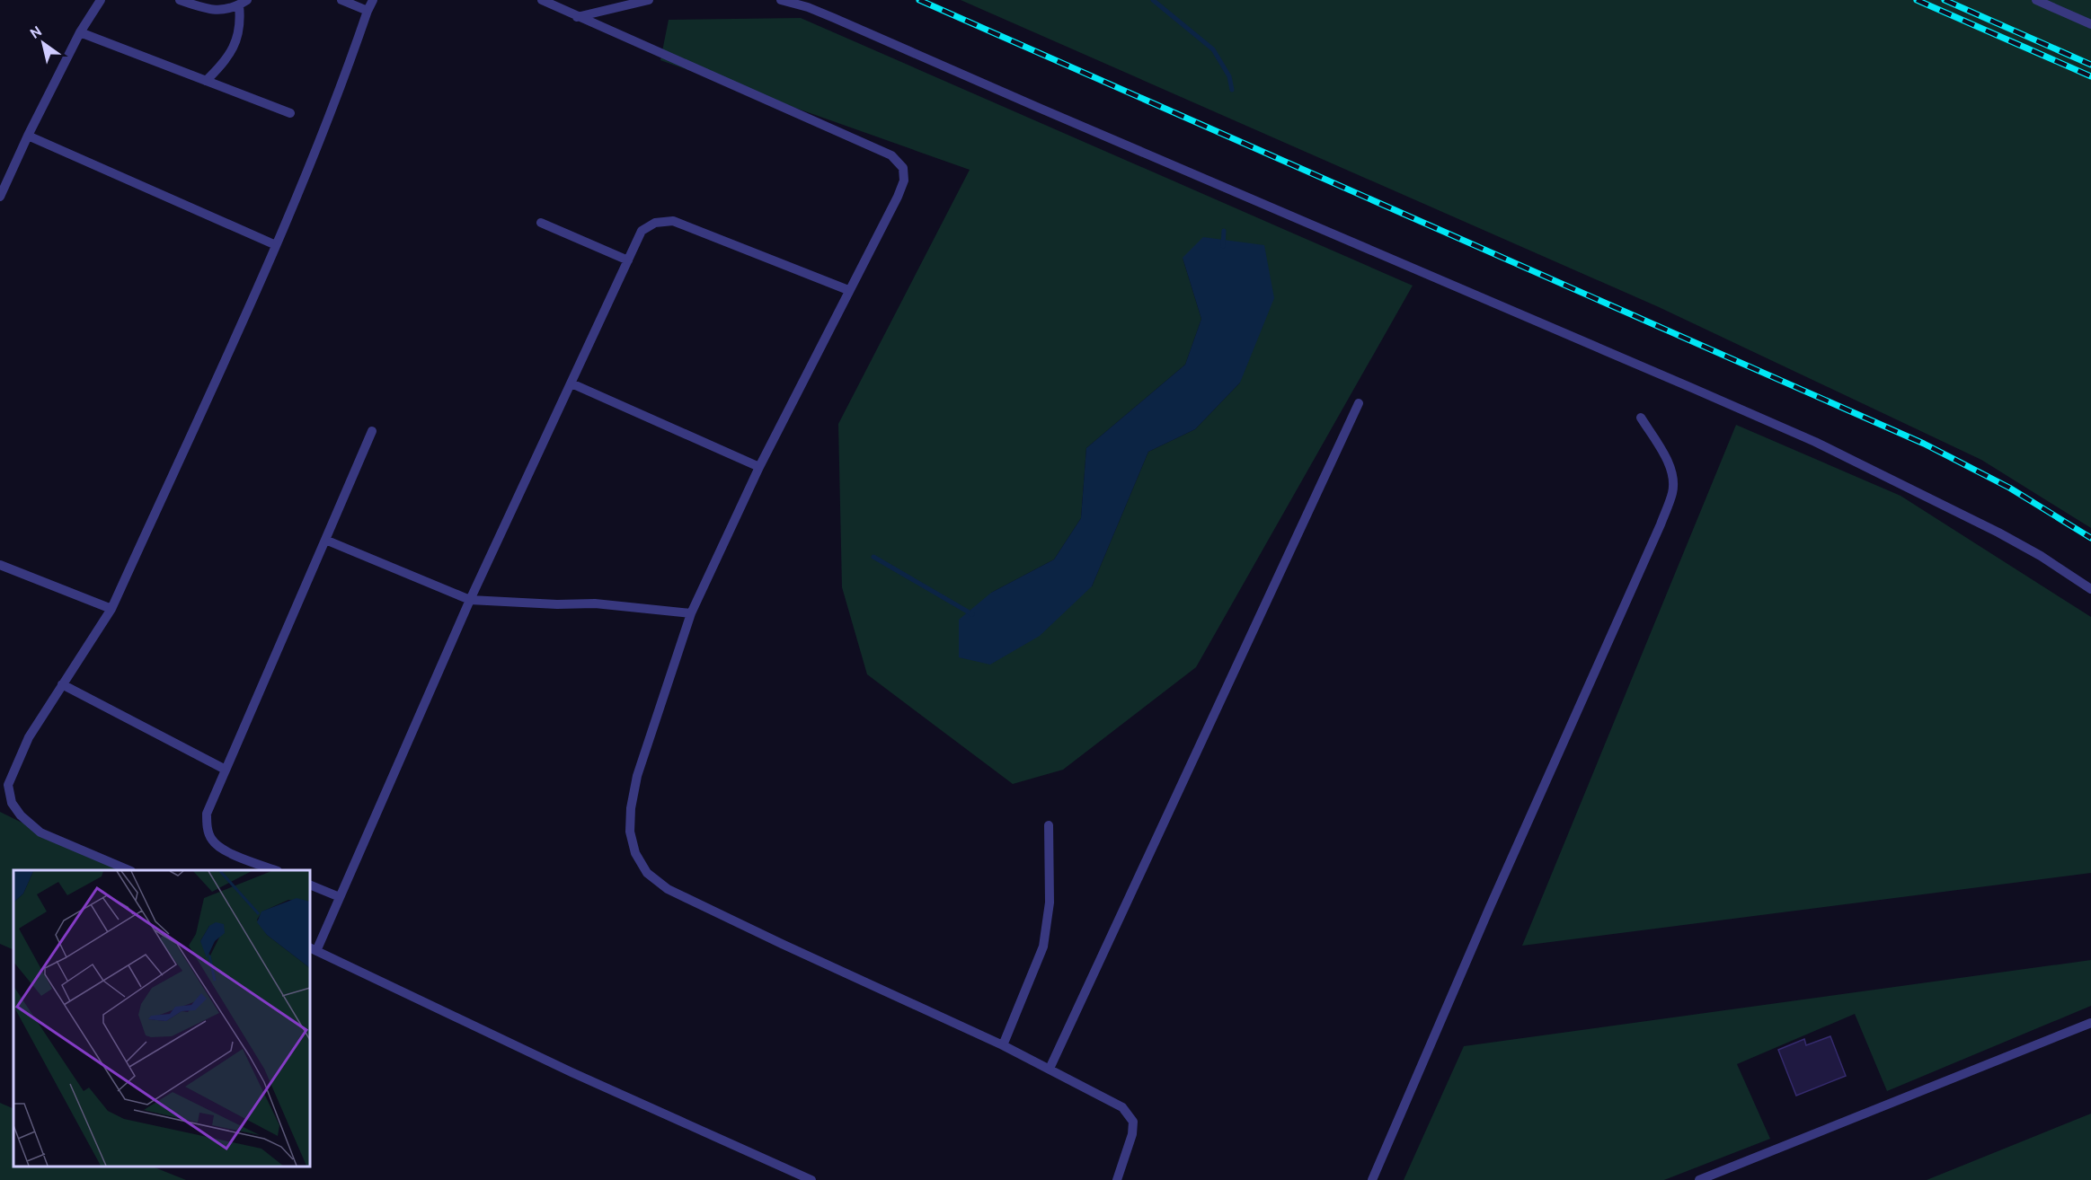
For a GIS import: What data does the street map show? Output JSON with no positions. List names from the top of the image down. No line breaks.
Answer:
{"north":"top left"}
